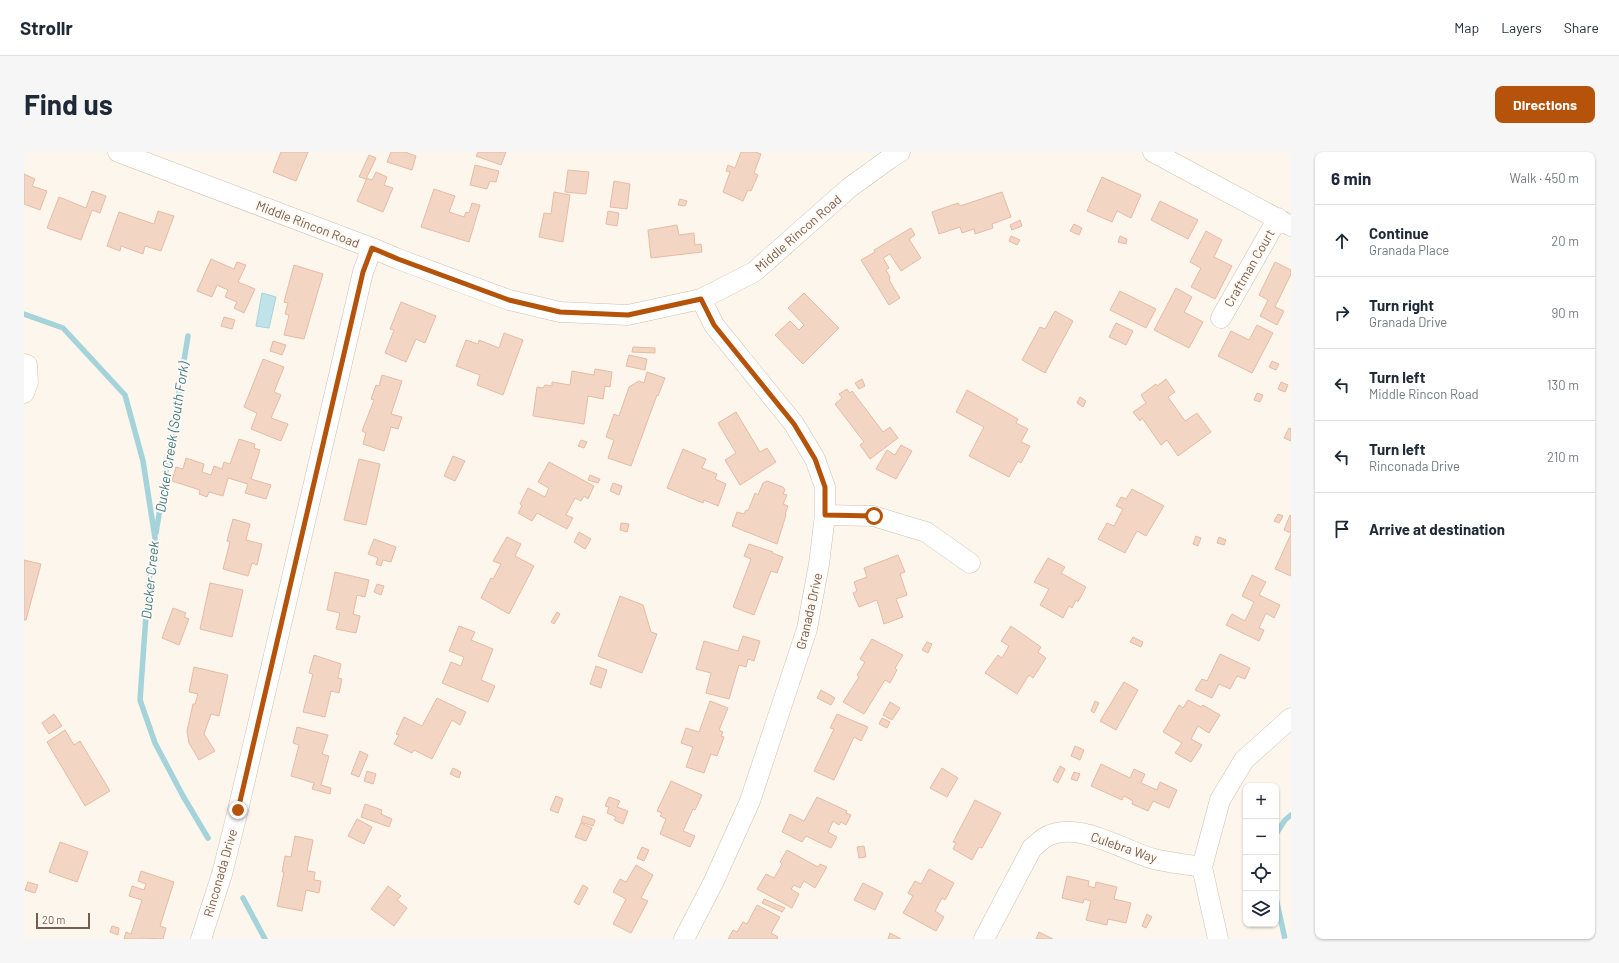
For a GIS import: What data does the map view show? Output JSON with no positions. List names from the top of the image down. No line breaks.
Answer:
{"streets":{"street":["Middle Rincon Road","Craftman Court","Granada Drive","Culebra Way","Rinconada Drive"]},"crossings":[["Middle Rincon Road","Granada Drive"],["Middle Rincon Road","Rinconada Drive"]],"water":["Ducker Creek (South Fork)","Ducker Creek"],"scale_bar":"20 m","page":{"header":"Strollr","nav":["Map","Layers","Share"],"buttons":"Directions","title":"Find us","heading":["6 min","Walk · 450 m"],"list":[["Continue","Granada Place","20 m"],["Turn right","Granada Drive","90 m"],["Turn left","Middle Rincon Road","130 m"],["Turn left","Rinconada Drive","210 m"],"Arrive at destination"],"map_buttons":["+","−"],"scale":"20 m"}}
